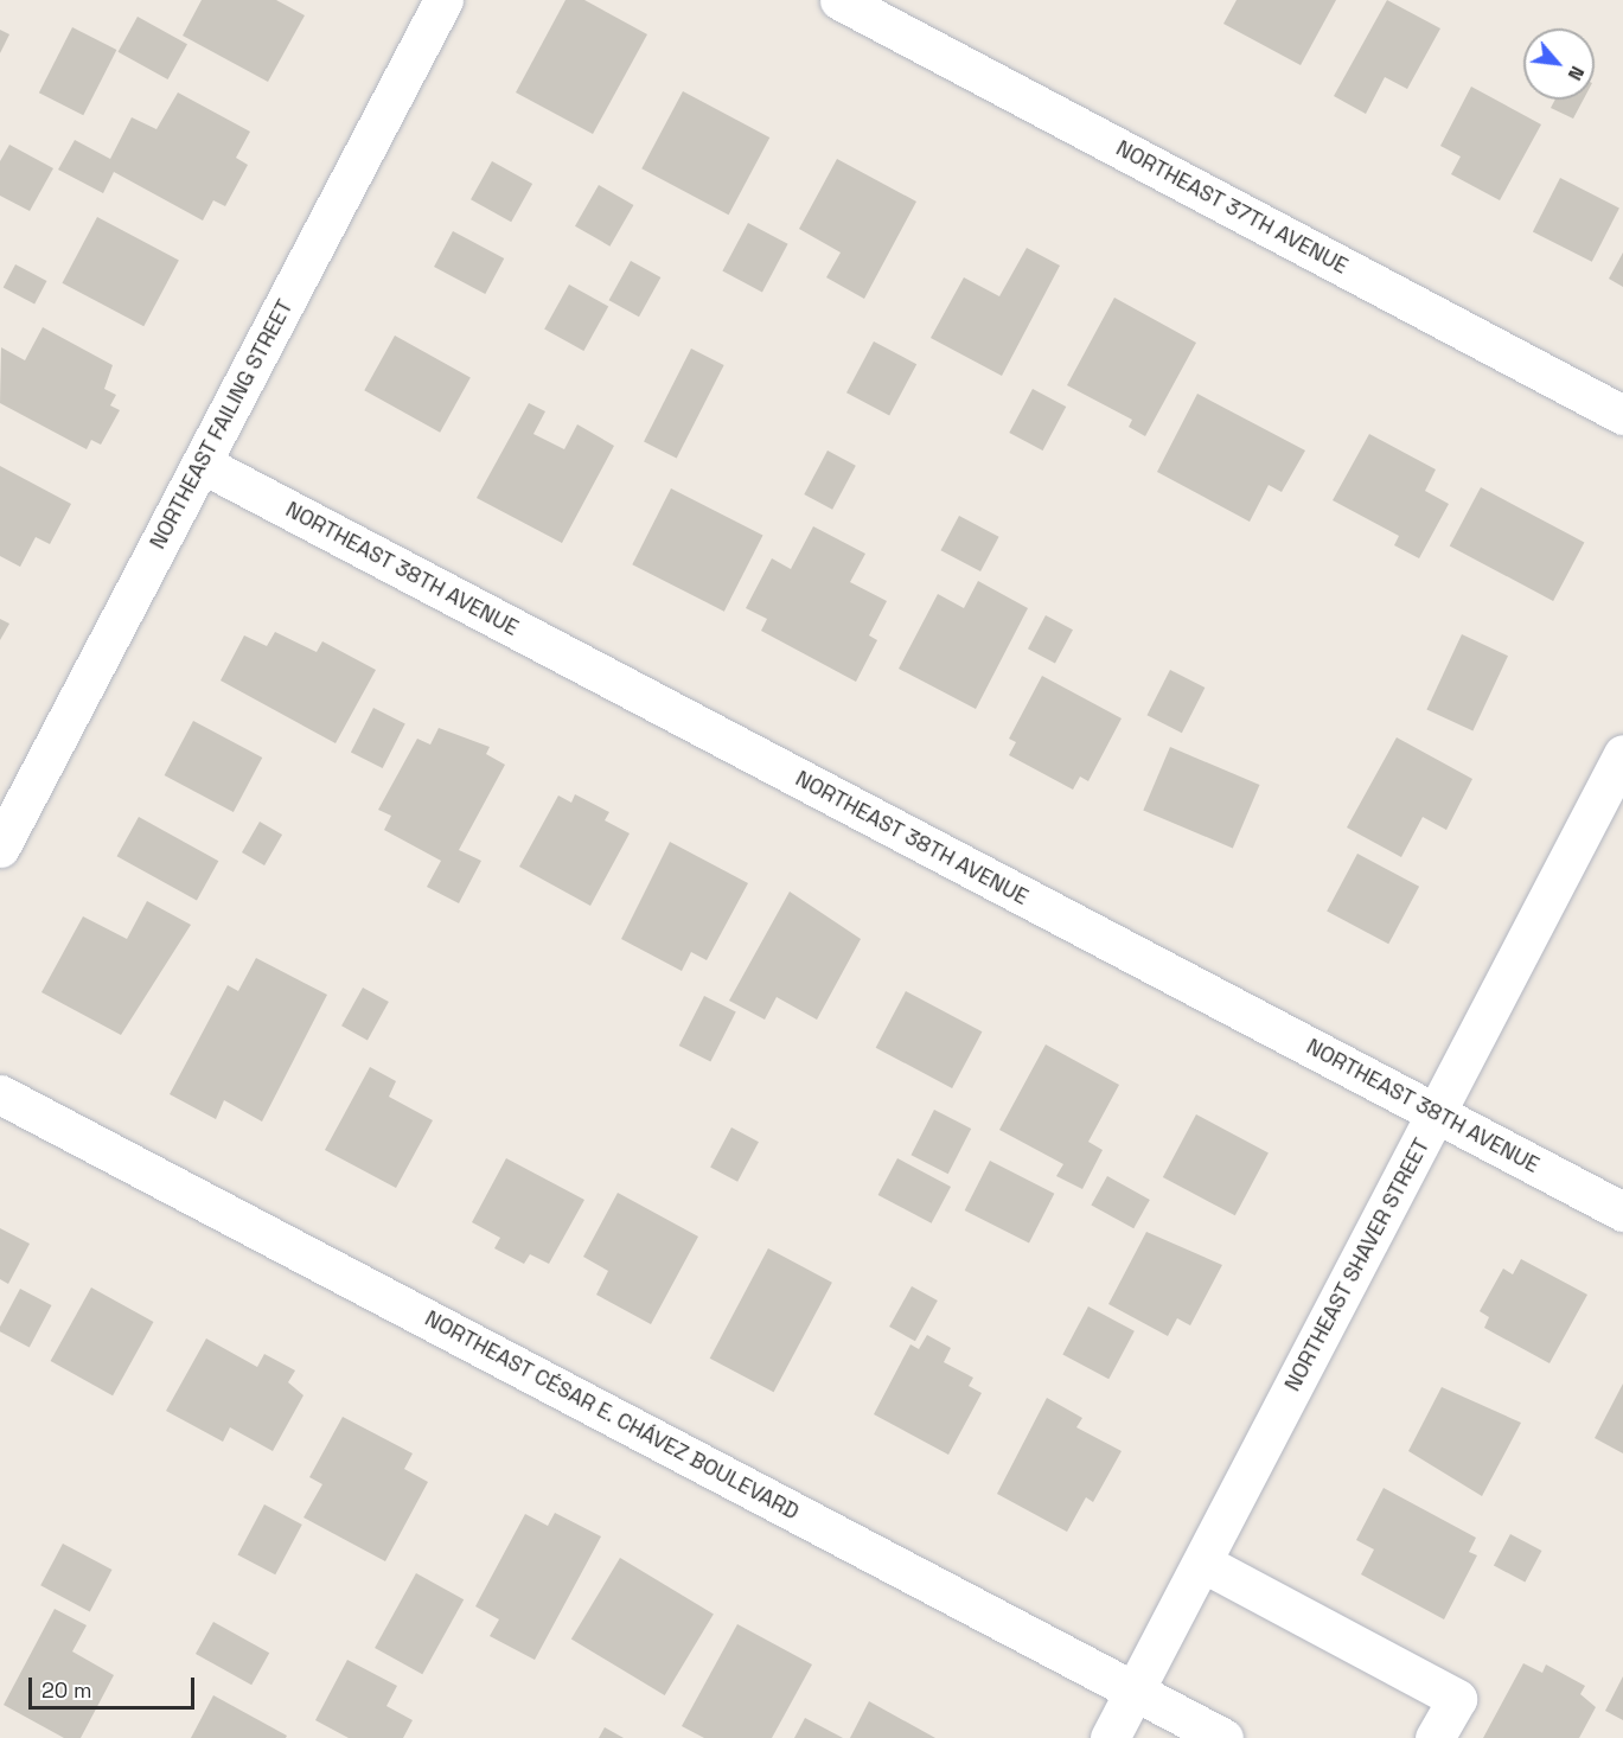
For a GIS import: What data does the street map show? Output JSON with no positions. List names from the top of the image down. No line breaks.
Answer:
{"streets":{"street":["NORTHEAST 37TH AVENUE","NORTHEAST FAILING STREET","NORTHEAST 38TH AVENUE","NORTHEAST SHAVER STREET","NORTHEAST CÉSAR E. CHÁVEZ BOULEVARD"]},"crossings":[["NORTHEAST FAILING STREET","NORTHEAST 38TH AVENUE"],["NORTHEAST 38TH AVENUE","NORTHEAST SHAVER STREET"],["NORTHEAST SHAVER STREET","NORTHEAST CÉSAR E. CHÁVEZ BOULEVARD"]],"scale_bar":"20 m","north":"bottom right"}
